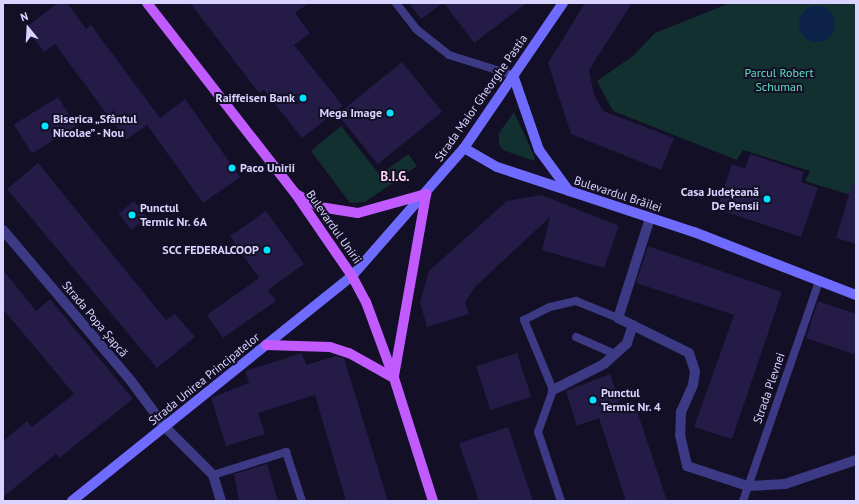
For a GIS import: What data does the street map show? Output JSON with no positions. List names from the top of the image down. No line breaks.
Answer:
{"streets":{"main road":["Strada Maior Gheorghe Pastia","Bulevardul Brăilei","Bulevardul Unirii","Strada Unirea Principatelor"],"street":["Strada Popa Șapcă"],"lane":["Strada Plevnei"]},"crossings":[["Strada Maior Gheorghe Pastia","Bulevardul Brăilei"],["Strada Maior Gheorghe Pastia","Bulevardul Unirii"],["Strada Maior Gheorghe Pastia","Strada Unirea Principatelor"],["Bulevardul Brăilei","Strada Plevnei"],["Bulevardul Unirii","Strada Unirea Principatelor"],["Strada Popa Șapcă","Strada Unirea Principatelor"]],"districts":["B.I.G."],"parks":["Parcul Robert Schuman"],"places":["Raiffeisen Bank","Mega Image","Biserica „Sfântul Nicolae” - Nou","Paco Unirii","Casa Județeană De Pensii","Punctul Termic Nr. 6A","SCC FEDERALCOOP","Punctul Termic Nr. 4"],"north":"top"}
